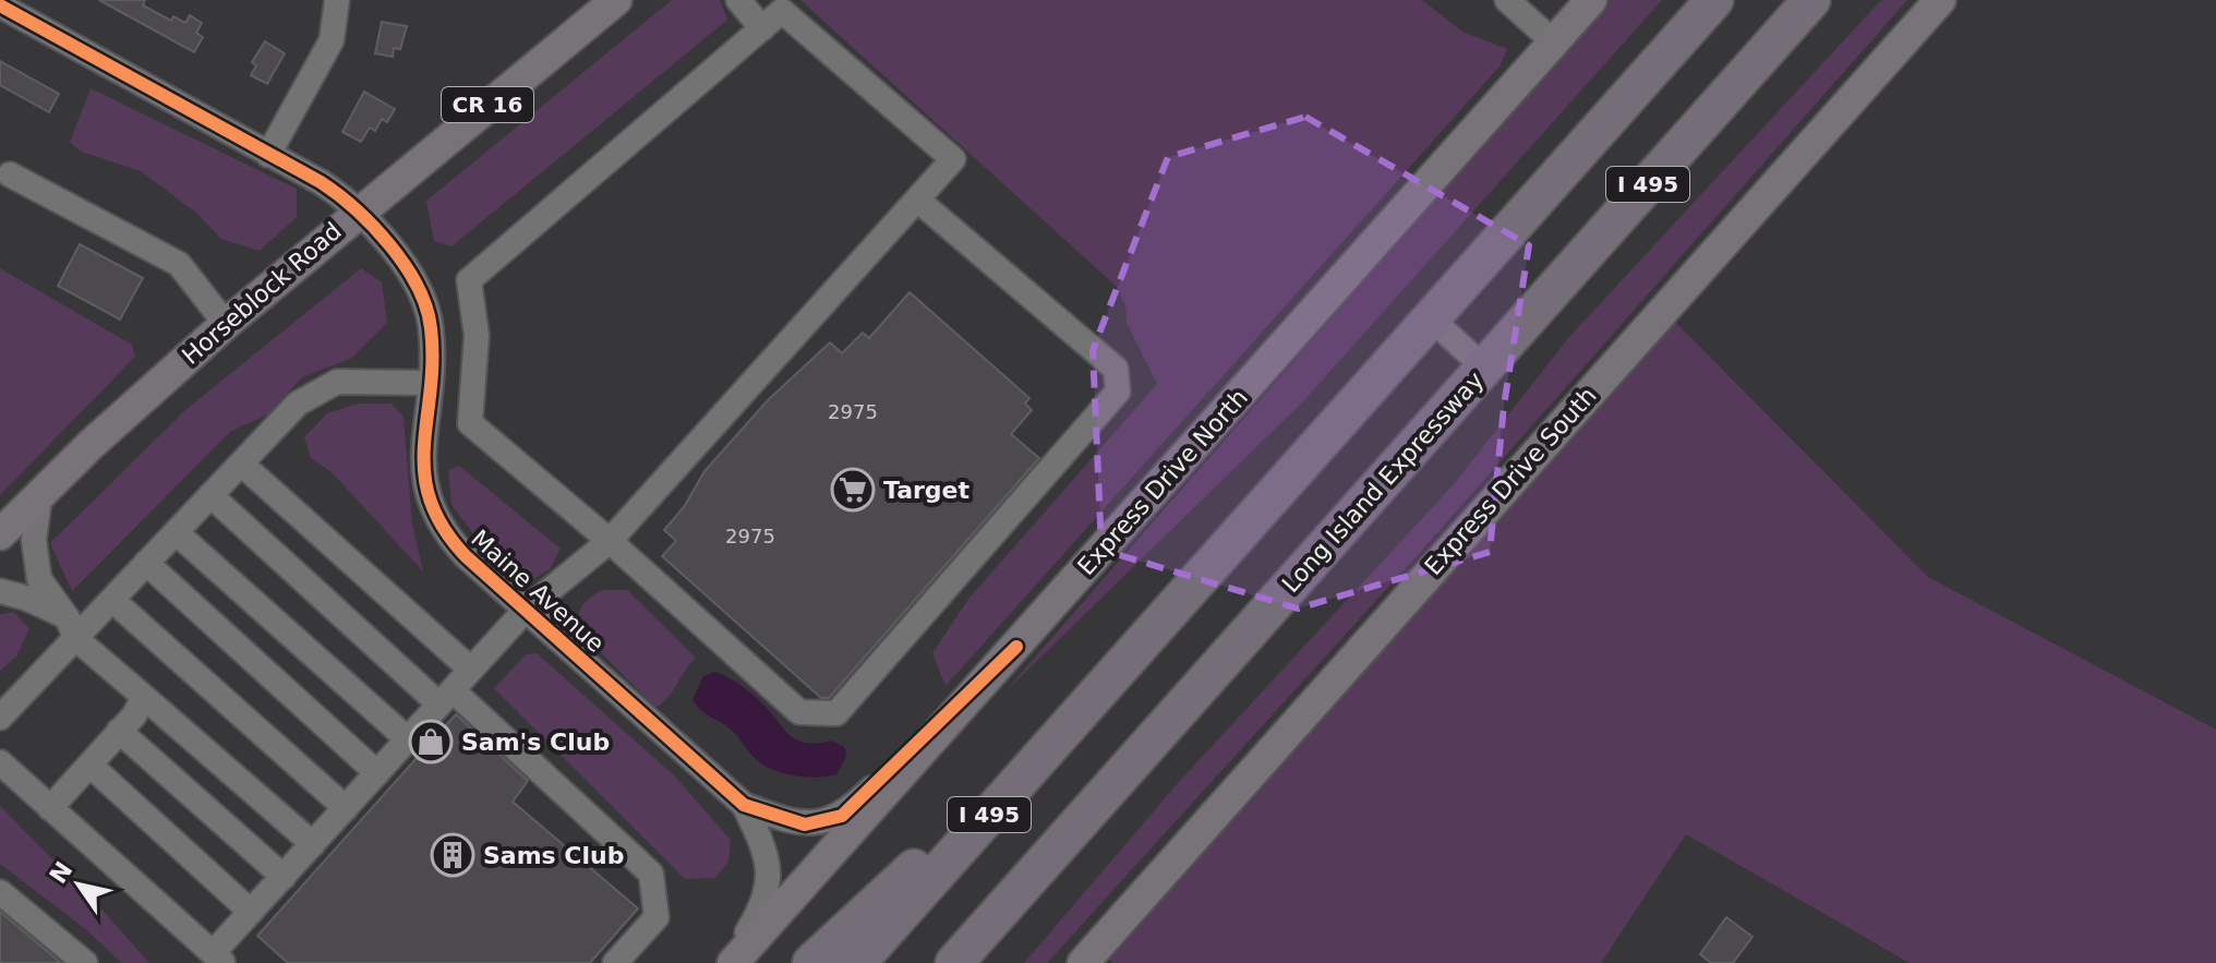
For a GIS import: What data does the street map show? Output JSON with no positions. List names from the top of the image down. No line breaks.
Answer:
{"streets":{"highway":["I 495","Long Island Expressway"],"main road":["CR 16","Horseblock Road","Express Drive South","Express Drive North"],"street":["Maine Avenue"]},"crossings":[["Horseblock Road","Maine Avenue"]],"places":{"supermarket":["Target"],"shop":["Sam's Club"],"building":["Sams Club"]},"house_numbers":["2975","2975"],"north":"top left"}
